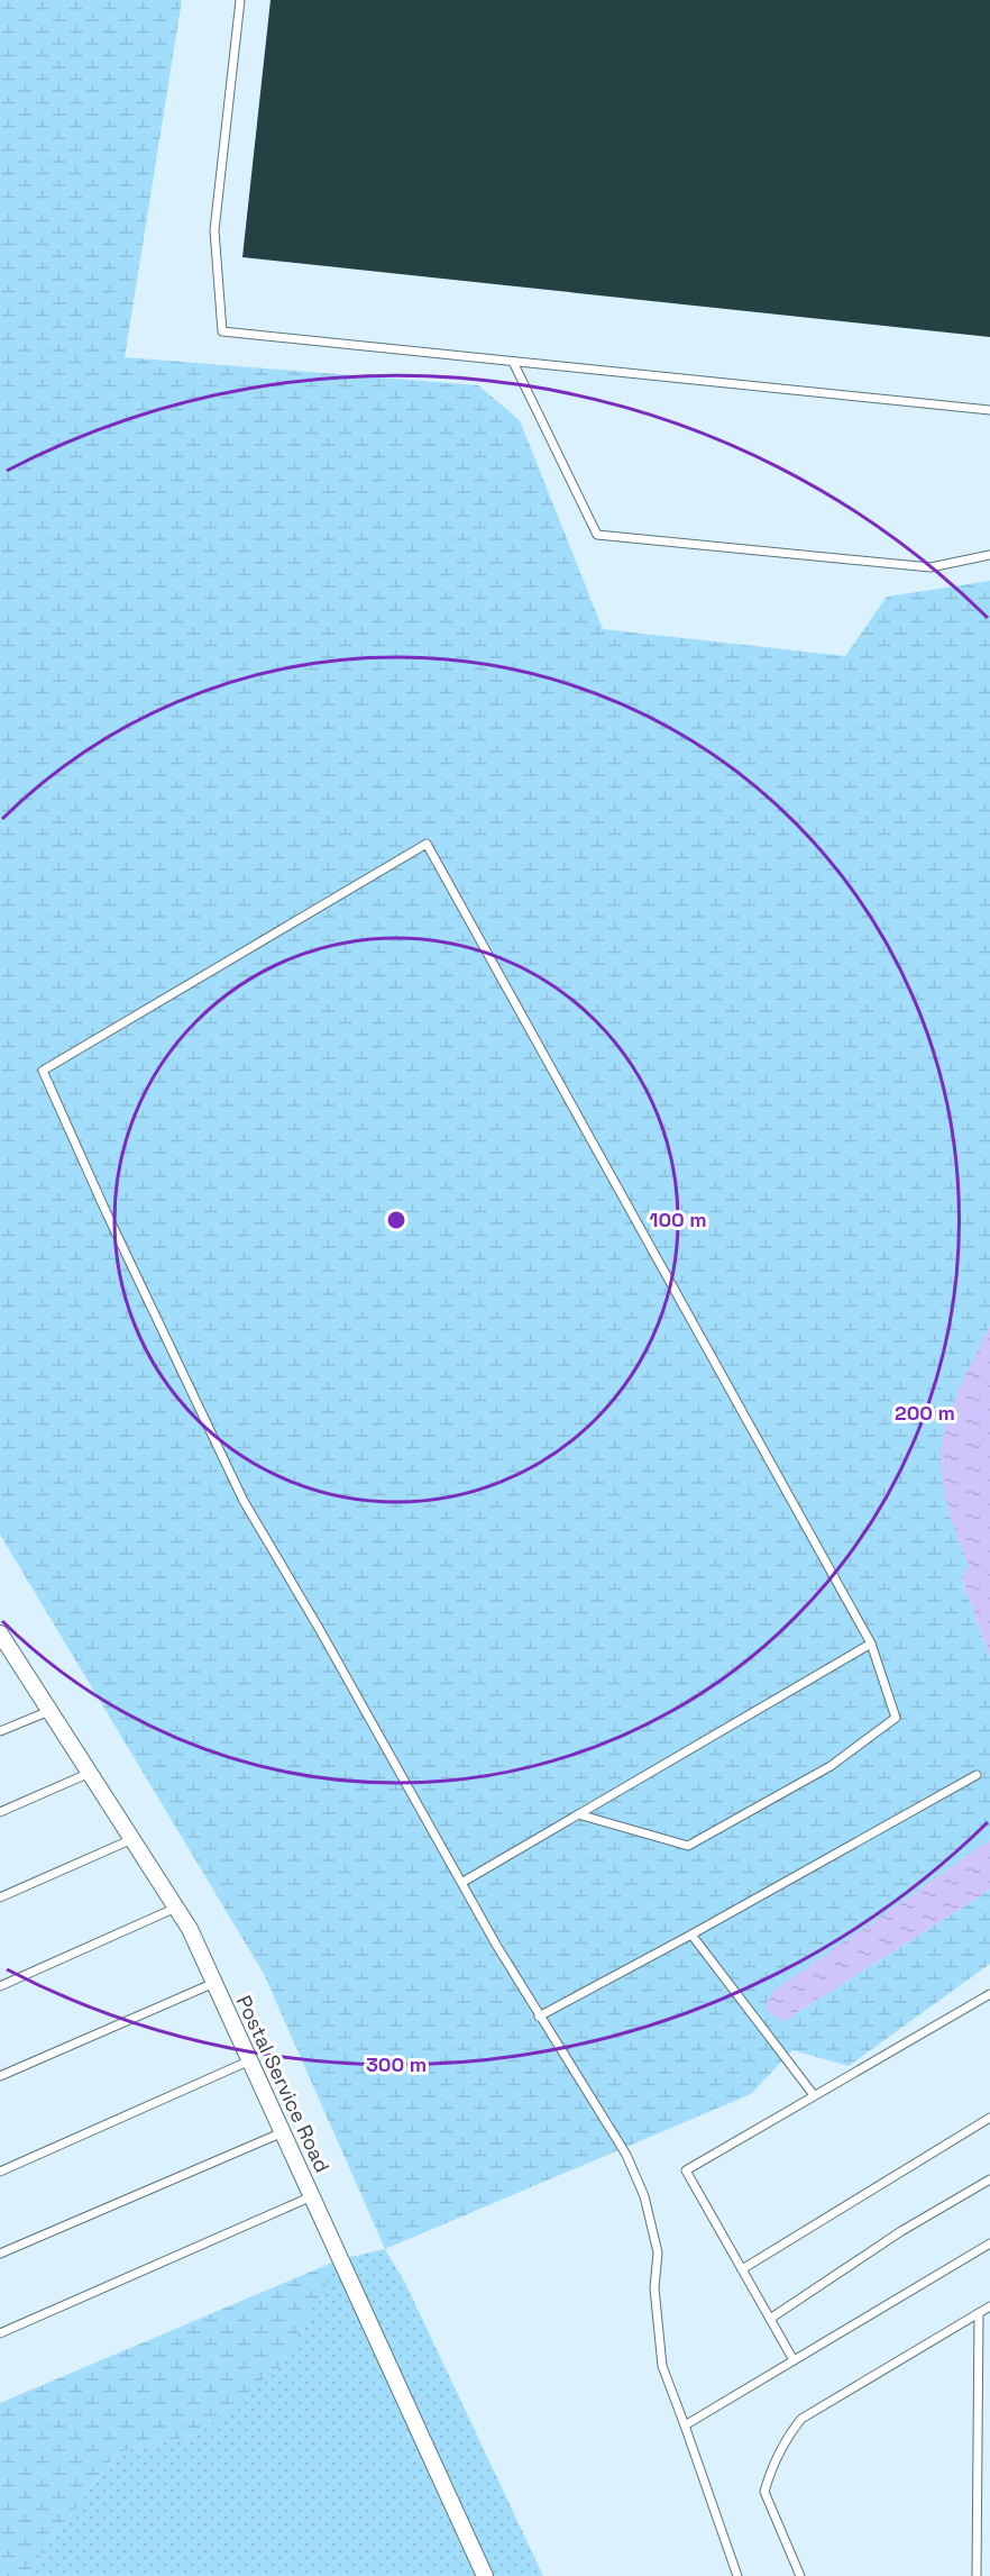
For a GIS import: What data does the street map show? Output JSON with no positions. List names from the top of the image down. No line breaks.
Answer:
{"streets":{"street":["Postal Service Road"]},"rings":["100 m","200 m","300 m"]}
